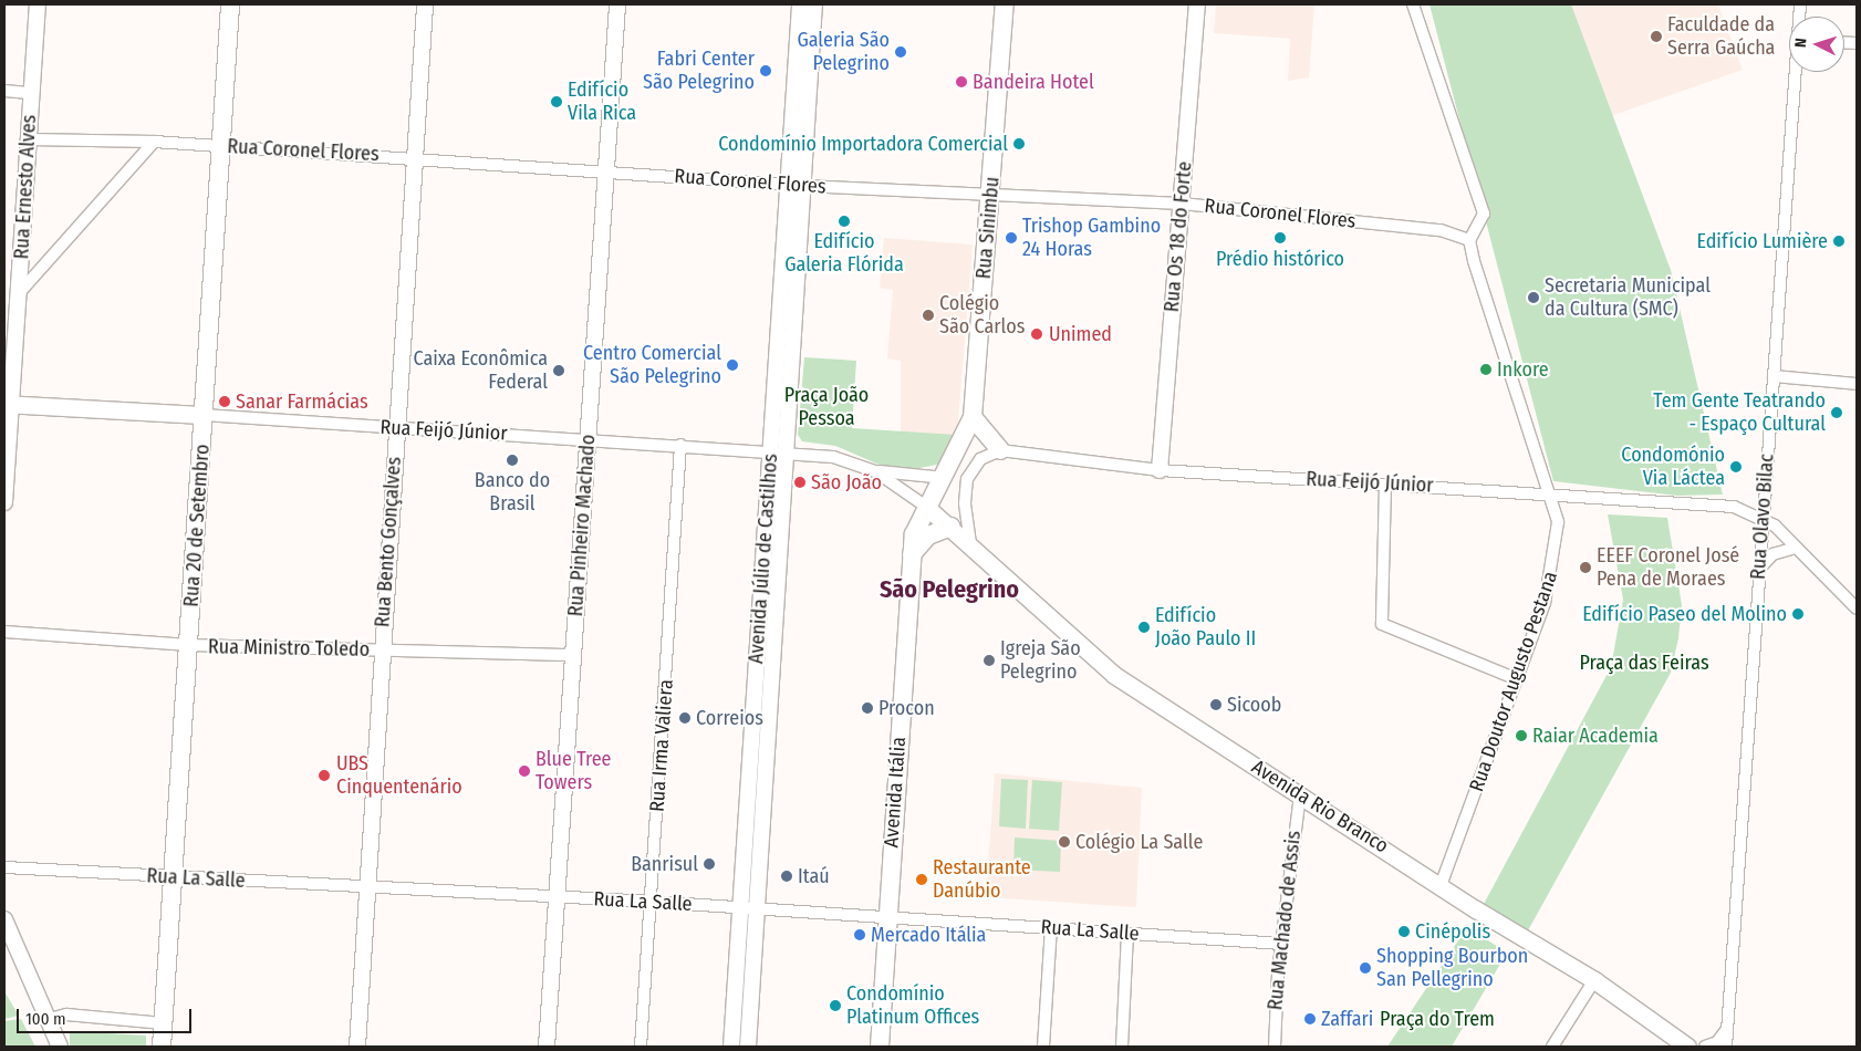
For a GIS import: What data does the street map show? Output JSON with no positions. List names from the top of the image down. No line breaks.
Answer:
{"streets":{"main road":["Rua Sinimbu","Rua Feijó Júnior","Rua 20 de Setembro","Avenida Itália","Avenida Rio Branco"],"street":["Rua Coronel Flores","Rua Ernesto Alves","Rua Os 18 do Forte","Rua Olavo Bilac","Rua Pinheiro Machado","Rua Bento Gonçalves","Avenida Júlio de Castilhos","Rua Ministro Toledo","Rua Doutor Augusto Pestana","Rua Irma Valiera","Rua La Salle","Rua Machado de Assis"]},"crossings":[["Rua Coronel Flores","Rua Ernesto Alves"],["Rua Coronel Flores","Rua Sinimbu"],["Rua Coronel Flores","Rua Os 18 do Forte"],["Rua Coronel Flores","Rua 20 de Setembro"],["Rua Coronel Flores","Rua Pinheiro Machado"],["Rua Coronel Flores","Rua Bento Gonçalves"],["Rua Coronel Flores","Avenida Júlio de Castilhos"],["Rua Coronel Flores","Rua Doutor Augusto Pestana"],["Rua Ernesto Alves","Rua Feijó Júnior"],["Rua Sinimbu","Rua Feijó Júnior"],["Rua Sinimbu","Avenida Itália"],["Rua Sinimbu","Avenida Rio Branco"],["Rua Os 18 do Forte","Rua Feijó Júnior"],["Rua Feijó Júnior","Rua Olavo Bilac"],["Rua Feijó Júnior","Rua 20 de Setembro"],["Rua Feijó Júnior","Rua Pinheiro Machado"],["Rua Feijó Júnior","Rua Bento Gonçalves"],["Rua Feijó Júnior","Avenida Júlio de Castilhos"],["Rua Feijó Júnior","Rua Doutor Augusto Pestana"],["Rua Feijó Júnior","Rua Irma Valiera"],["Rua Feijó Júnior","Avenida Itália"],["Rua Feijó Júnior","Avenida Rio Branco"],["Rua 20 de Setembro","Rua Ministro Toledo"],["Rua 20 de Setembro","Rua La Salle"],["Rua Pinheiro Machado","Rua Ministro Toledo"],["Rua Pinheiro Machado","Rua La Salle"],["Rua Bento Gonçalves","Rua Ministro Toledo"],["Rua Bento Gonçalves","Rua La Salle"],["Avenida Júlio de Castilhos","Rua La Salle"],["Rua Doutor Augusto Pestana","Avenida Rio Branco"],["Rua Irma Valiera","Rua La Salle"],["Avenida Itália","Avenida Rio Branco"],["Avenida Itália","Rua La Salle"],["Avenida Rio Branco","Rua Machado de Assis"],["Rua La Salle","Rua Machado de Assis"]],"districts":["São Pelegrino"],"parks":["Praça João Pessoa","Praça das Feiras","Praça do Trem"],"places":["Faculdade da Serra Gaúcha","Galeria São Pelegrino","Fabri Center São Pelegrino","Bandeira Hotel","Edifício Vila Rica","Condomínio Importadora Comercial","Edifício Galeria Flórida","Trishop Gambino 24 Horas","Prédio histórico","Edifício Lumière","Secretaria Municipal da Cultura (SMC)","Colégio São Carlos","Unimed","Centro Comercial São Pelegrino","Inkore","Caixa Econômica Federal","Sanar Farmácias","Tem Gente Teatrando - Espaço Cultural","Banco do Brasil","Condomónio Via Láctea","São João","EEEF Coronel José Pena de Moraes","Edifício Paseo del Molino","Edifício João Paulo II","Igreja São Pelegrino","Sicoob","Procon","Correios","Raiar Academia","Blue Tree Towers","UBS Cinquentenário","Colégio La Salle","Banrisul","Itaú","Restaurante Danúbio","Cinépolis","Mercado Itália","Shopping Bourbon San Pellegrino","Condomínio Platinum Offices","Zaffari"],"scale_bar":"100 m","north":"left"}
